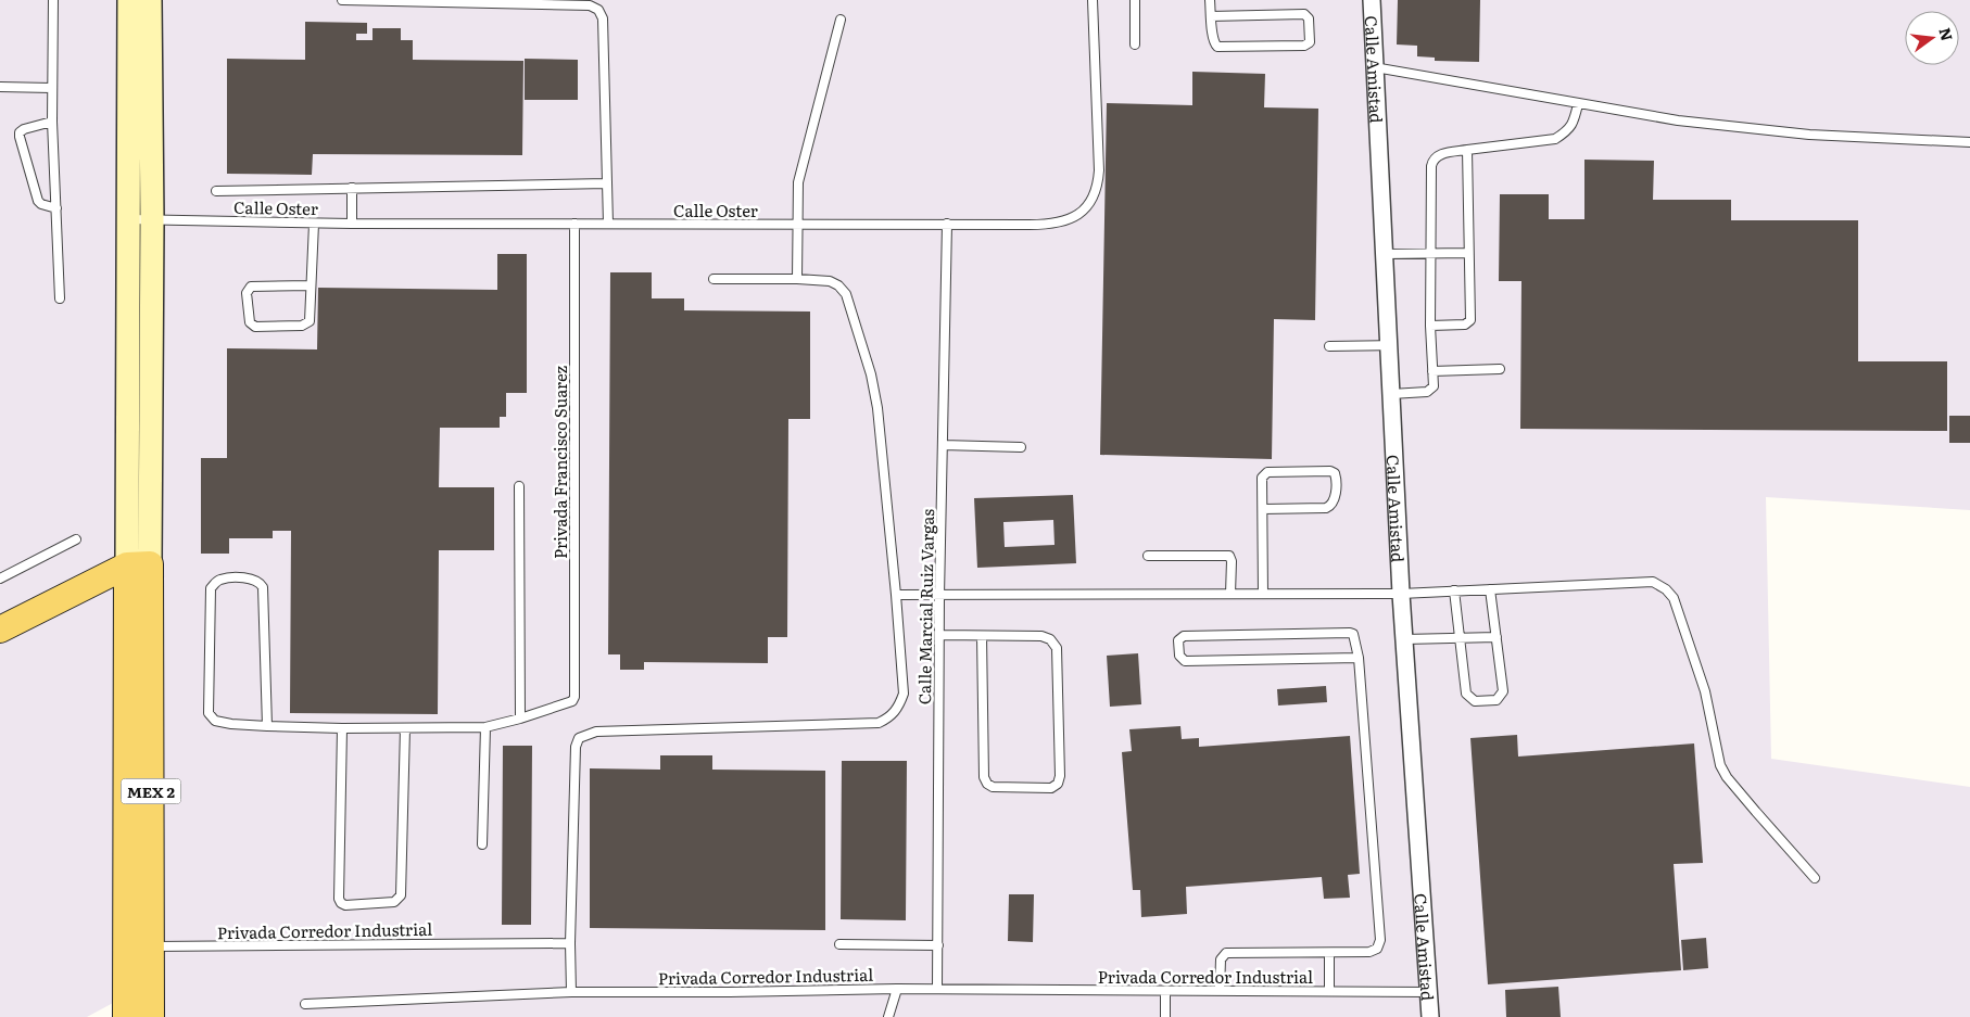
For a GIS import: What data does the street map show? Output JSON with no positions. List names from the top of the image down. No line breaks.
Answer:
{"streets":{"main road":["MEX 2"],"street":["Calle Amistad"],"lane":["Calle Oster","Privada Francisco Suarez","Calle Marcial Ruiz Vargas","Privada Corredor Industrial"]},"crossings":[["Calle Amistad","Privada Corredor Industrial"],["Calle Oster","Privada Francisco Suarez"],["Calle Oster","Calle Marcial Ruiz Vargas"],["Calle Oster","MEX 2"],["Calle Marcial Ruiz Vargas","Privada Corredor Industrial"],["MEX 2","Privada Corredor Industrial"]],"north":"right"}
